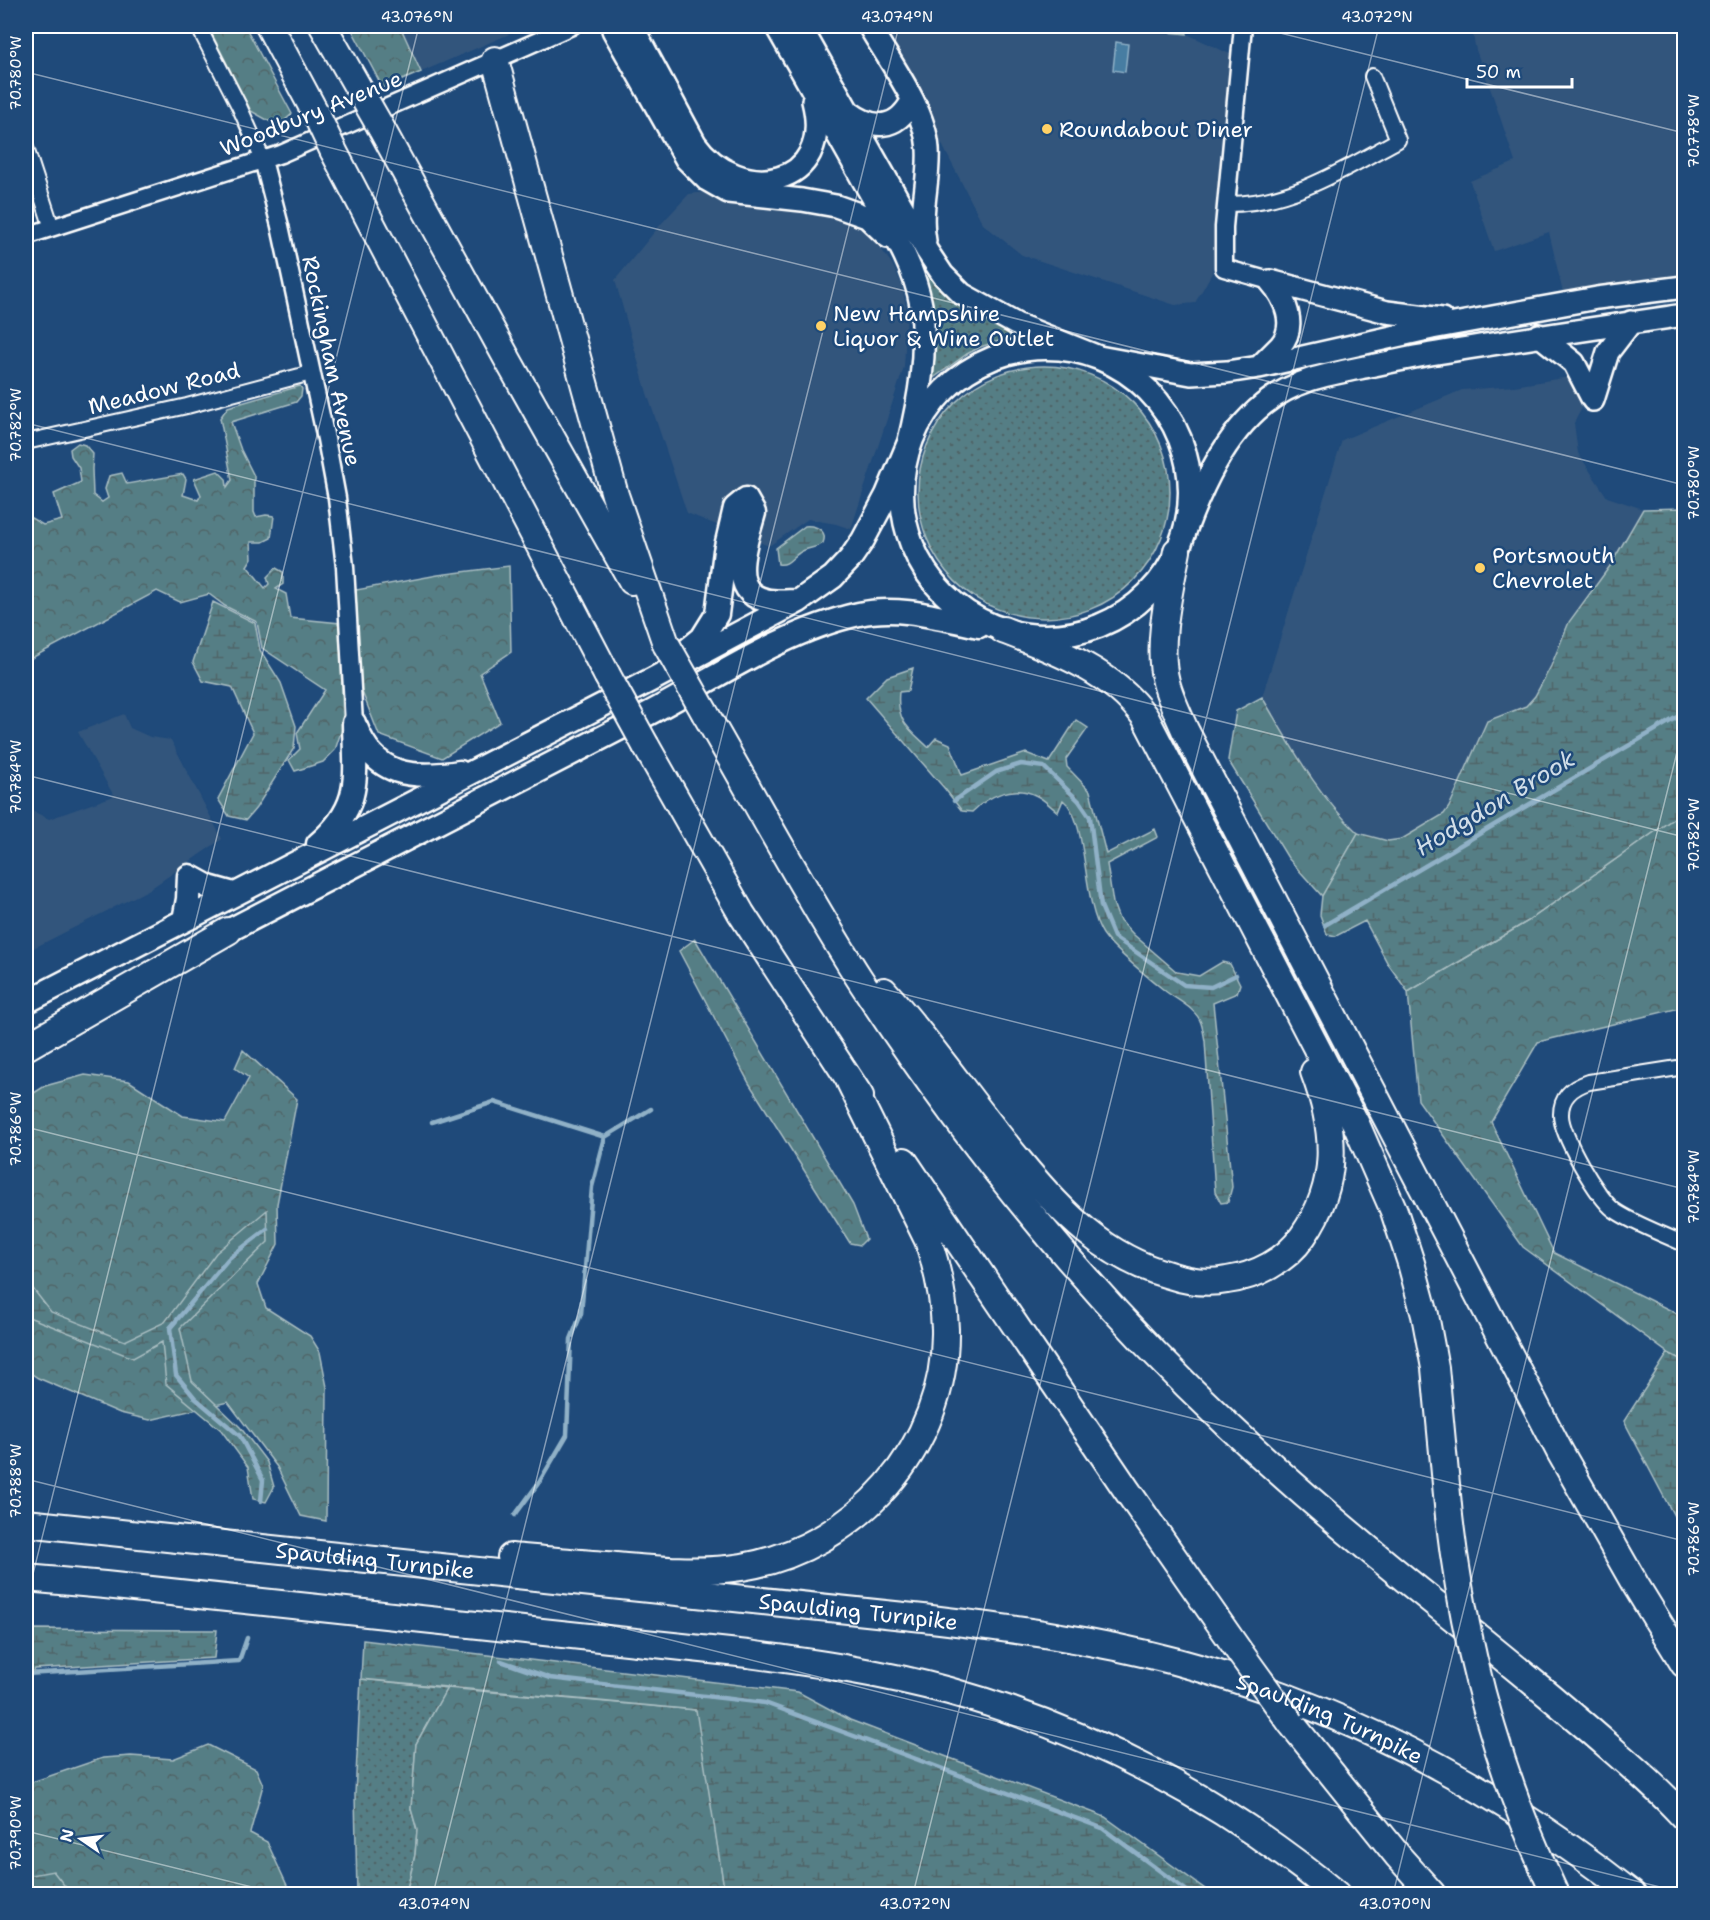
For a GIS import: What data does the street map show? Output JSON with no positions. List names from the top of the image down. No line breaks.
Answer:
{"streets":{"highway":["Spaulding Turnpike"],"street":["Woodbury Avenue","Rockingham Avenue","Meadow Road"]},"crossings":[["Woodbury Avenue","Rockingham Avenue"],["Rockingham Avenue","Meadow Road"]],"water":["Hodgdon Brook"],"places":["Roundabout Diner","New Hampshire Liquor & Wine Outlet","Portsmouth Chevrolet"],"scale_bar":"50 m","north":"left","coordinates":["43.076°N","43.074°N","43.072°N","70.780°W","70.778°W","70.782°W","70.784°W","70.786°W","70.788°W","70.790°W","43.070°N"]}
